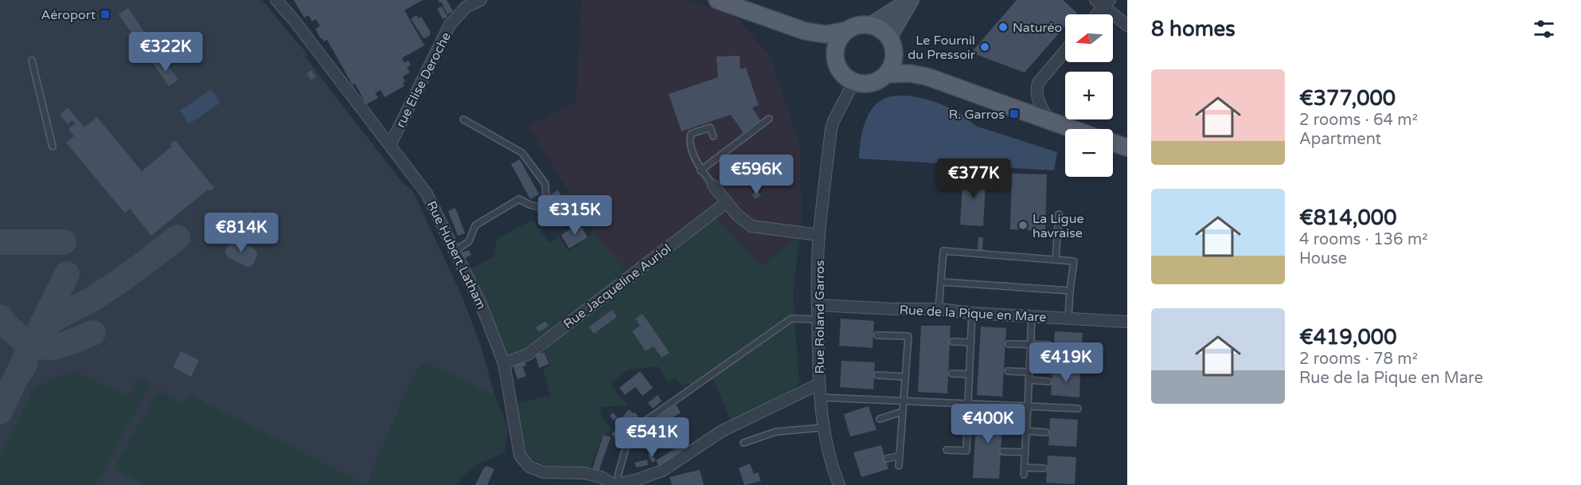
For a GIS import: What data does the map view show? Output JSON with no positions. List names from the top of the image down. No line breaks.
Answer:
{"streets":{"street":["rue Elise Deroche","Rue Hubert Latham","Rue Jacqueline Auriol","Rue de la Pique en Mare","Rue Roland Garros"]},"crossings":[["rue Elise Deroche","Rue Hubert Latham"],["Rue Hubert Latham","Rue Jacqueline Auriol"],["Rue Hubert Latham","Rue Roland Garros"],["Rue de la Pique en Mare","Rue Roland Garros"]],"places":{"transit":["Aéroport","R. Garros"],"other":["Naturéo","Le Fournil du Pressoir","La Ligue havraise"]},"north":"left","page":{"heading":"8 homes","map_buttons":["+","−"],"price":["€322K","€596K","€377K","€315K","€814K","€419K","€400K","€541K"],"list":[{"name":"€377,000","note":"2 rooms · 64 m² · Apartment"},{"name":"€814,000","note":"4 rooms · 136 m² · House"},{"name":"€419,000","note":"2 rooms · 78 m² · Rue de la Pique en Mare"}]}}
